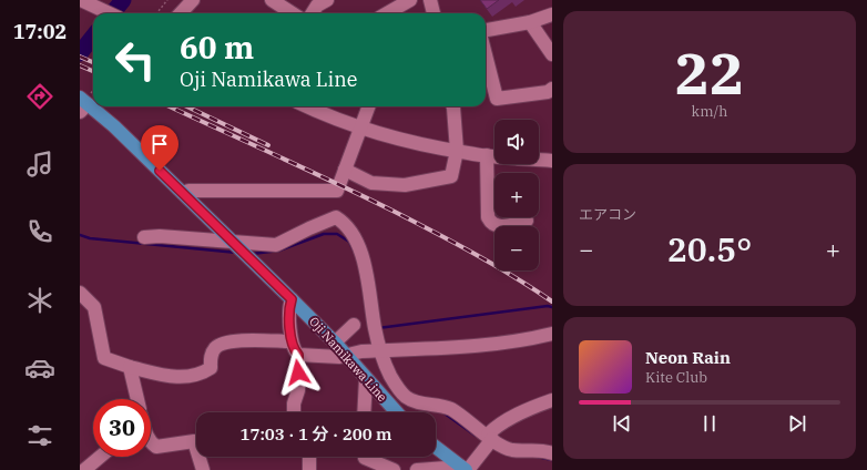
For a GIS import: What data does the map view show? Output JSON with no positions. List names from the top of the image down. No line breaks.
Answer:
{"streets":{"main road":["Oji Namikawa Line"]},"page":{"tabs":"17:02","tile":[["22","km/h"],"エアコン"],"turn":["60 m","Oji Namikawa Line"],"map_buttons":["+","−"],"heat":["−","20.5°","+"],"song":["Neon Rain","Kite Club"],"limit":"30","trip":"17:03 · 1 分 · 200 m"}}
